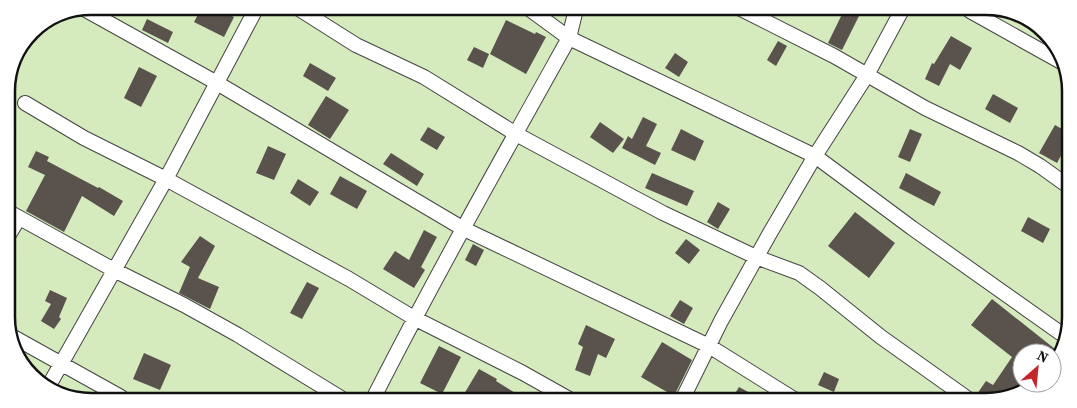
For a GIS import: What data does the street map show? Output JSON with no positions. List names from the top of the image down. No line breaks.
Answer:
{"north":"top right"}
